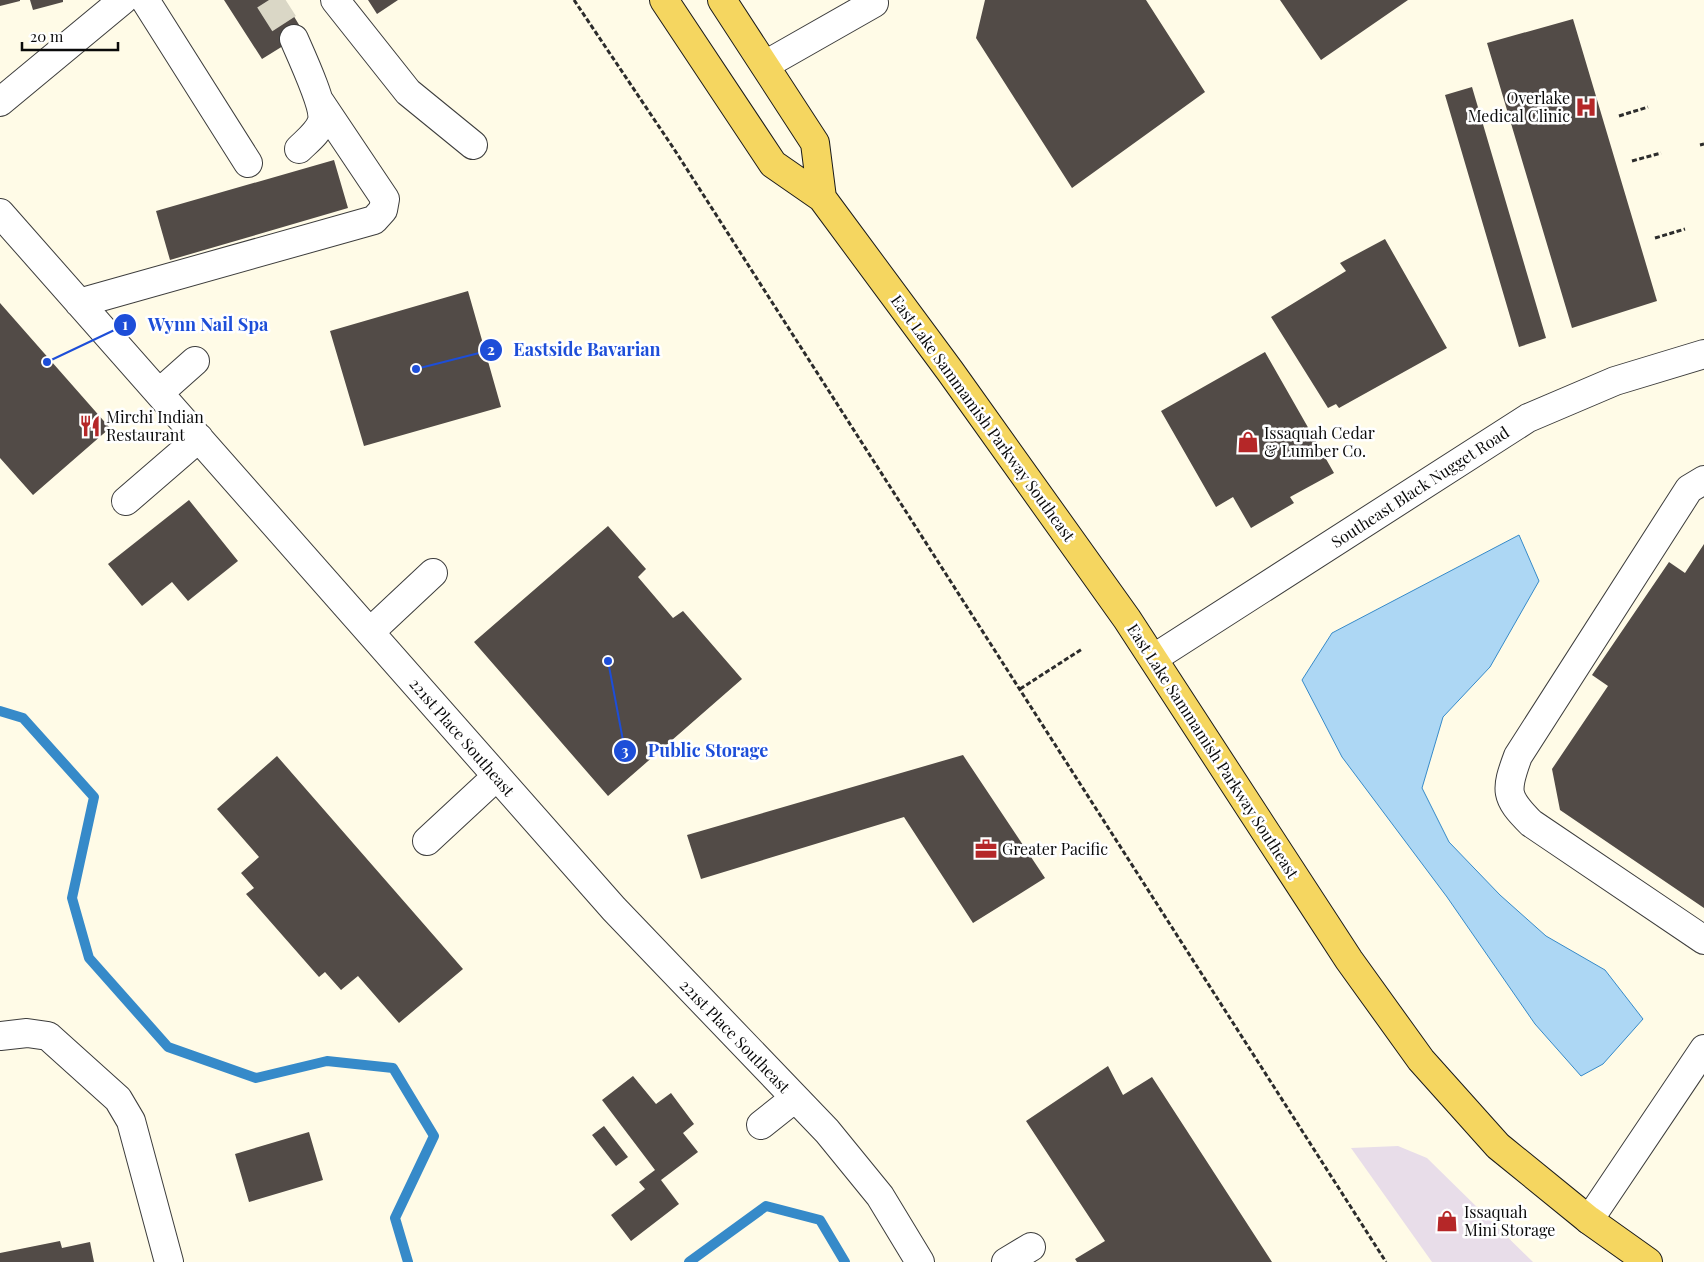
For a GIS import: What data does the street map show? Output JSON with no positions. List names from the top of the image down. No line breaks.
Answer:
{"streets":{"main road":["East Lake Sammamish Parkway Southeast"],"street":["Southeast Black Nugget Road","221st Place Southeast"]},"crossings":[["East Lake Sammamish Parkway Southeast","Southeast Black Nugget Road"]],"places":{"hospital":["Overlake Medical Clinic"],"other":["Wynn Nail Spa","Eastside Bavarian","Public Storage"],"restaurant":["Mirchi Indian Restaurant"],"shop":["Issaquah Cedar & Lumber Co.","Issaquah Mini Storage"],"office":["Greater Pacific"]},"scale_bar":"20 m"}
